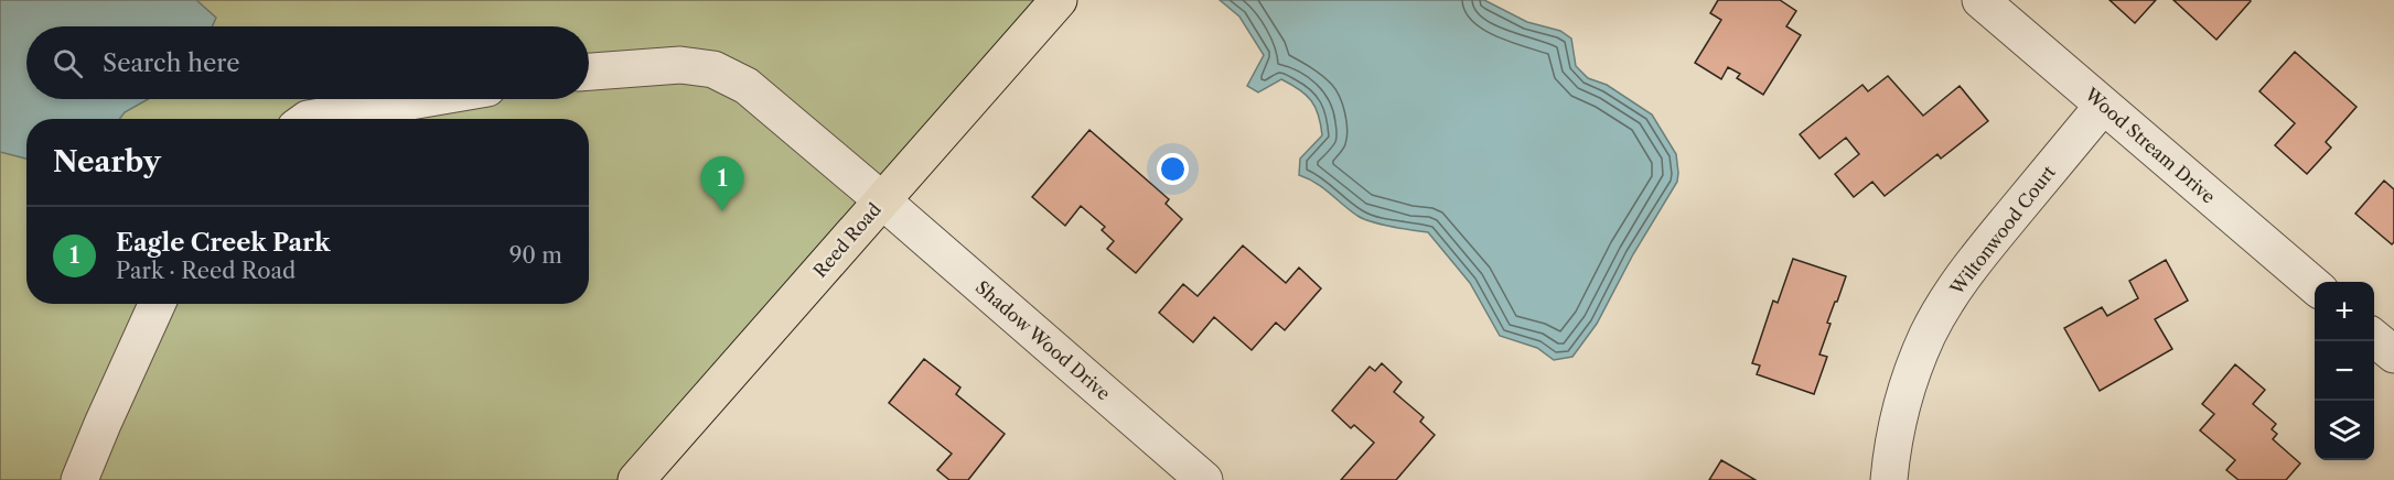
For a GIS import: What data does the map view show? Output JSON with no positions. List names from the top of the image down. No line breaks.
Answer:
{"streets":{"main road":["Reed Road"],"street":["Wood Stream Drive","Wiltonwood Court","Shadow Wood Drive"]},"crossings":[["Wood Stream Drive","Wiltonwood Court"],["Reed Road","Shadow Wood Drive"]],"page":{"search":"Search here","heading":"Nearby","pins":"1","list":[{"mark":"1","name":"Eagle Creek Park","note":"Park · Reed Road","value":"90 m"}],"map_buttons":["+","−"]}}
